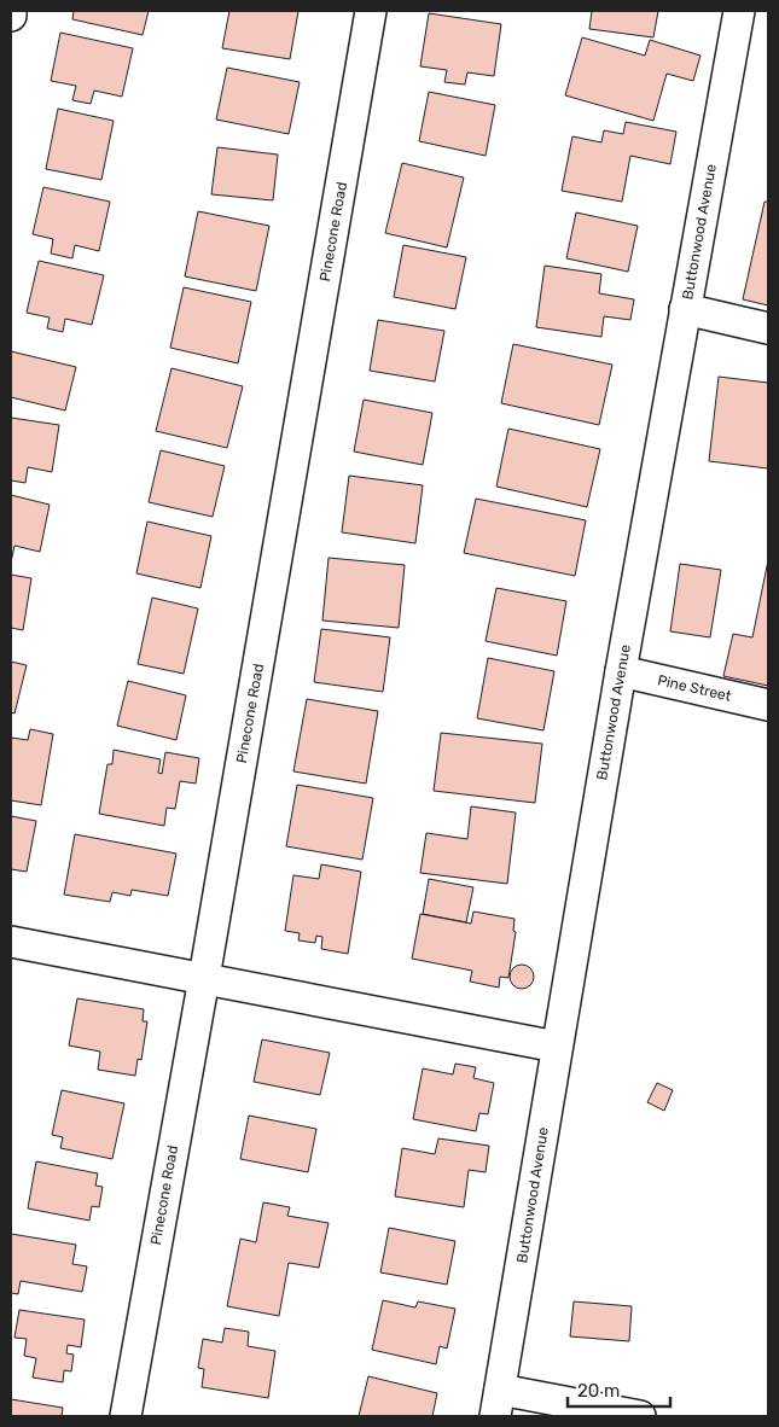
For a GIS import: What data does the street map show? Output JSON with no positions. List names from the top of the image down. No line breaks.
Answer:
{"streets":{"street":["Pinecone Road","Buttonwood Avenue","Pine Street"]},"crossings":[["Buttonwood Avenue","Pine Street"]],"scale_bar":"20 m"}
